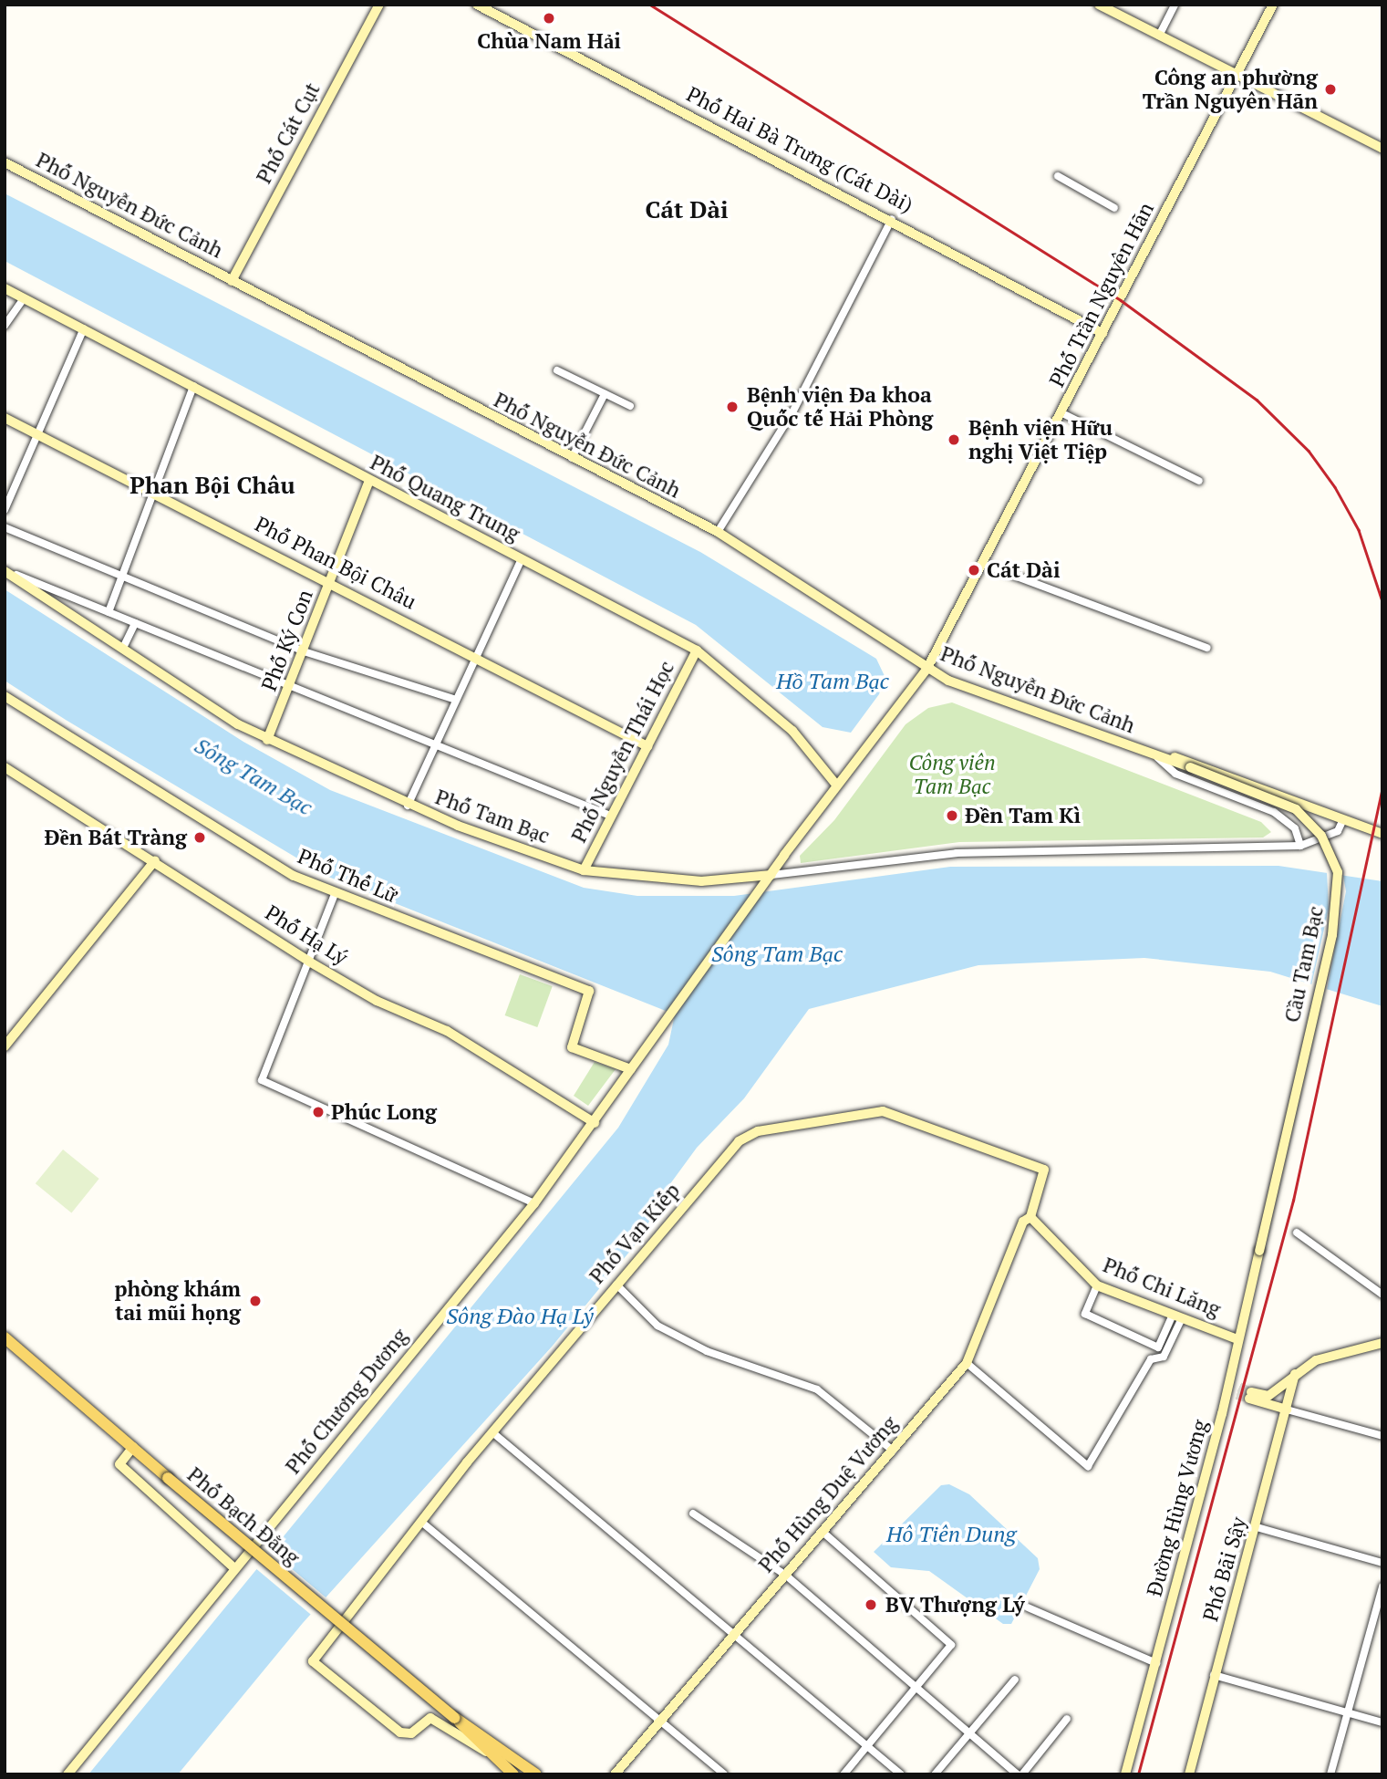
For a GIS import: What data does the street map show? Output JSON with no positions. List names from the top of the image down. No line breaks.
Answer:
{"streets":{"main road":["Phố Bạch Đằng"],"street":["Phố Cát Cụt","Phố Hai Bà Trưng (Cát Dài)","Phố Nguyễn Đức Cảnh","Phố Trần Nguyên Hãn","Phố Quang Trung","Phố Phan Bội Châu","Phố Ký Con","Phố Nguyễn Thái Học","Phố Tam Bạc","Phố Thế Lữ","Phố Hạ Lý","Cầu Tam Bạc","Phố Vạn Kiếp","Phố Chi Lăng","Phố Chương Dương","Phố Hùng Duệ Vương","Đường Hùng Vương","Phố Bãi Sậy"]},"crossings":[["Phố Cát Cụt","Phố Nguyễn Đức Cảnh"],["Phố Hai Bà Trưng (Cát Dài)","Phố Trần Nguyên Hãn"],["Phố Nguyễn Đức Cảnh","Phố Trần Nguyên Hãn"],["Phố Nguyễn Đức Cảnh","Cầu Tam Bạc"],["Phố Quang Trung","Phố Ký Con"],["Phố Quang Trung","Phố Nguyễn Thái Học"],["Phố Phan Bội Châu","Phố Ký Con"],["Phố Phan Bội Châu","Phố Nguyễn Thái Học"],["Phố Ký Con","Phố Tam Bạc"],["Phố Nguyễn Thái Học","Phố Tam Bạc"],["Phố Tam Bạc","Phố Chương Dương"],["Phố Thế Lữ","Phố Chương Dương"],["Phố Hạ Lý","Phố Chương Dương"],["Cầu Tam Bạc","Đường Hùng Vương"],["Phố Vạn Kiếp","Phố Chi Lăng"],["Phố Vạn Kiếp","Phố Hùng Duệ Vương"],["Phố Vạn Kiếp","Phố Bạch Đằng"],["Phố Chi Lăng","Phố Hùng Duệ Vương"],["Phố Chi Lăng","Đường Hùng Vương"]],"districts":["Cát Dài","Phan Bội Châu"],"water":["Hồ Tam Bạc","Sông Tam Bạc","Sông Đào Hạ Lý","Hô Tiên Dung"],"parks":["Công viên Tam Bạc"],"places":["Chùa Nam Hải","Công an phường Trần Nguyên Hãn","Bệnh viện Đa khoa Quốc tế Hải Phòng","Bệnh viện Hữu nghị Việt Tiệp","Cát Dài","Đền Tam Kì","Đền Bát Tràng","Phúc Long","phòng khám tai mũi họng","BV Thượng Lý"]}
